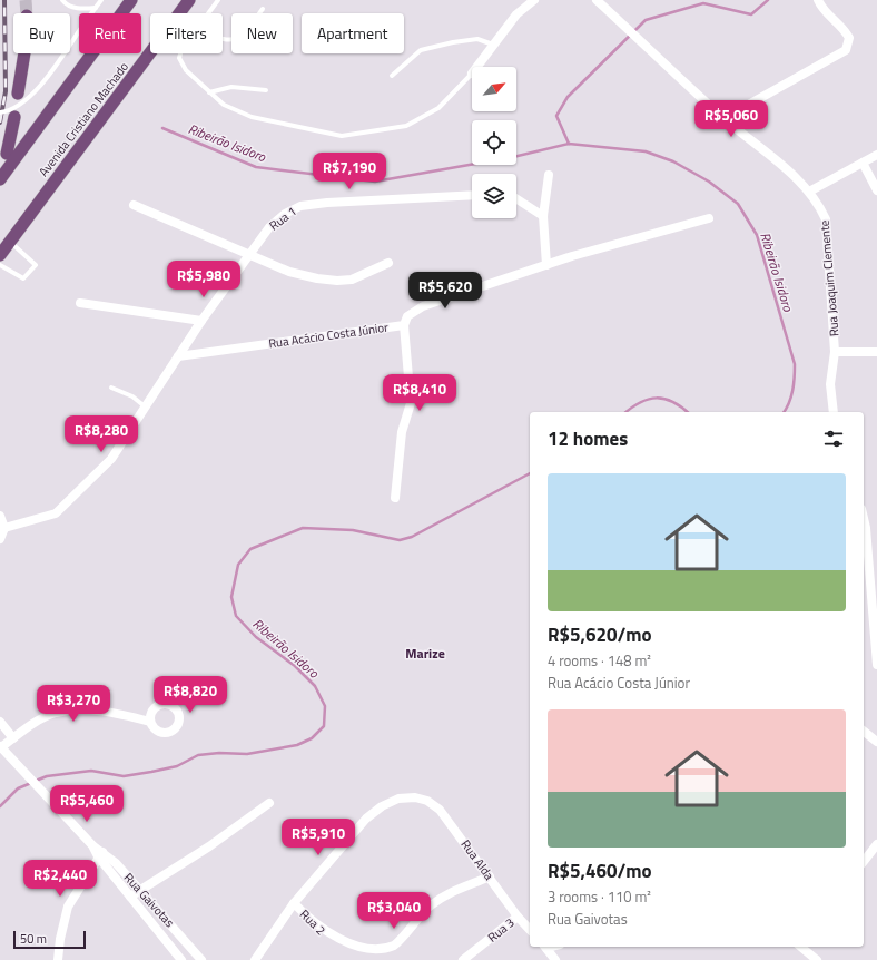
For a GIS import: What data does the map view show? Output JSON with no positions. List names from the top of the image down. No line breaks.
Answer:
{"streets":{"highway":["Avenida Cristiano Machado"],"street":["Rua 1","Rua Joaquim Clemente","Rua Acácio Costa Júnior","Rua Alda","Rua Gaivotas","Rua 2","Rua 3"]},"crossings":[["Rua 1","Rua Acácio Costa Júnior"],["Rua Alda","Rua 2"],["Rua Alda","Rua 3"]],"districts":["Marize"],"water":["Ribeirão Isidoro"],"scale_bar":"50 m","north":"top right","page":{"chip":["Buy","Rent","Filters","New","Apartment"],"price":["R$5,060","R$7,190","R$5,980","R$5,620","R$8,410","R$8,280","R$8,820","R$3,270","R$5,460","R$5,910","R$2,440","R$3,040"],"heading":"12 homes","list":[{"name":"R$5,620/mo","note":"4 rooms · 148 m² · Rua Acácio Costa Júnior"},{"name":"R$5,460/mo","note":"3 rooms · 110 m² · Rua Gaivotas"}],"scale":"50 m"}}
